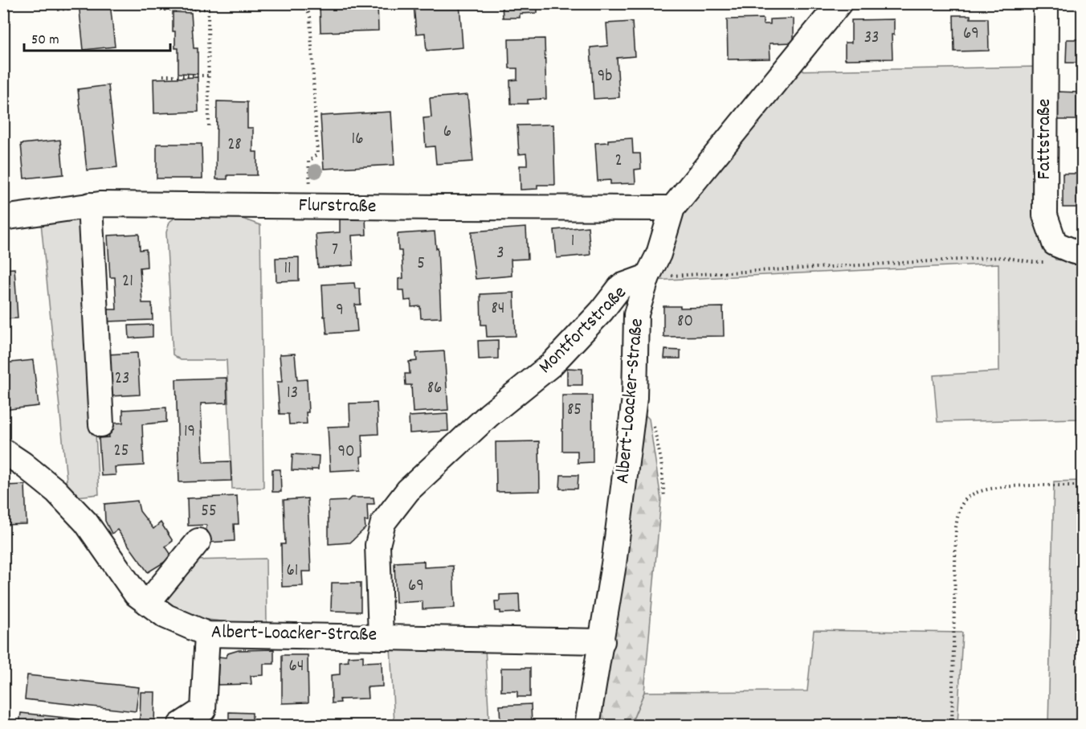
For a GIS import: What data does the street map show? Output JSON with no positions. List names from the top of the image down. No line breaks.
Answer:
{"streets":{"street":["Fattstraße","Flurstraße","Montfortstraße","Albert-Loacker-Straße"]},"crossings":[["Flurstraße","Montfortstraße"],["Montfortstraße","Albert-Loacker-Straße"]],"house_numbers":["69","33","9b","6","16","28","2","1","7","3","5","11","21","84","9","80","23","86","13","85","19","25","90","55","61","69","64"],"scale_bar":"50 m"}
